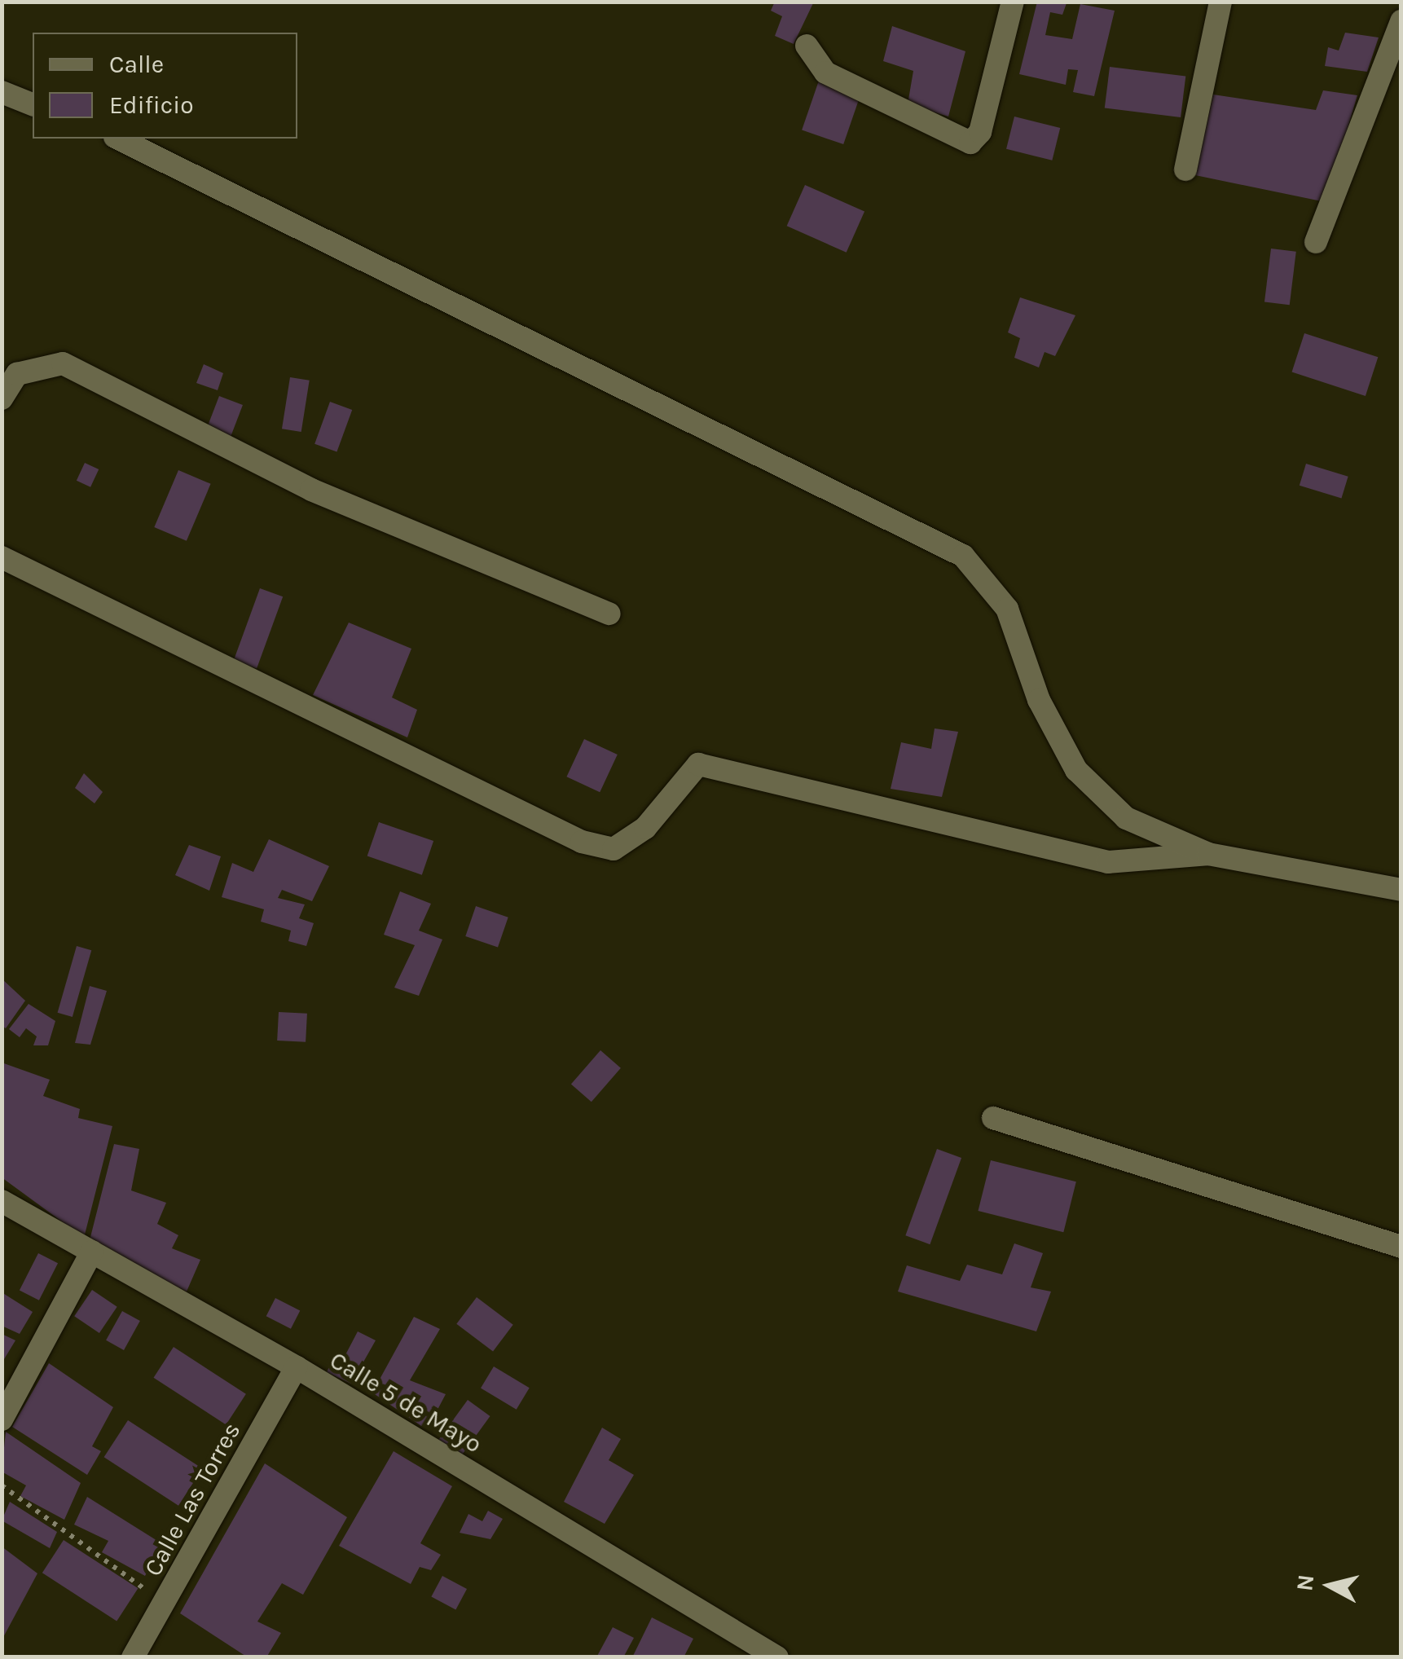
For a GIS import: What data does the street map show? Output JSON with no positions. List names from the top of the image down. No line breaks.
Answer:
{"streets":{"street":["Calle 5 de Mayo","Calle Las Torres"]},"crossings":[["Calle 5 de Mayo","Calle Las Torres"]],"legend":["Calle","Edificio"],"north":"left"}
